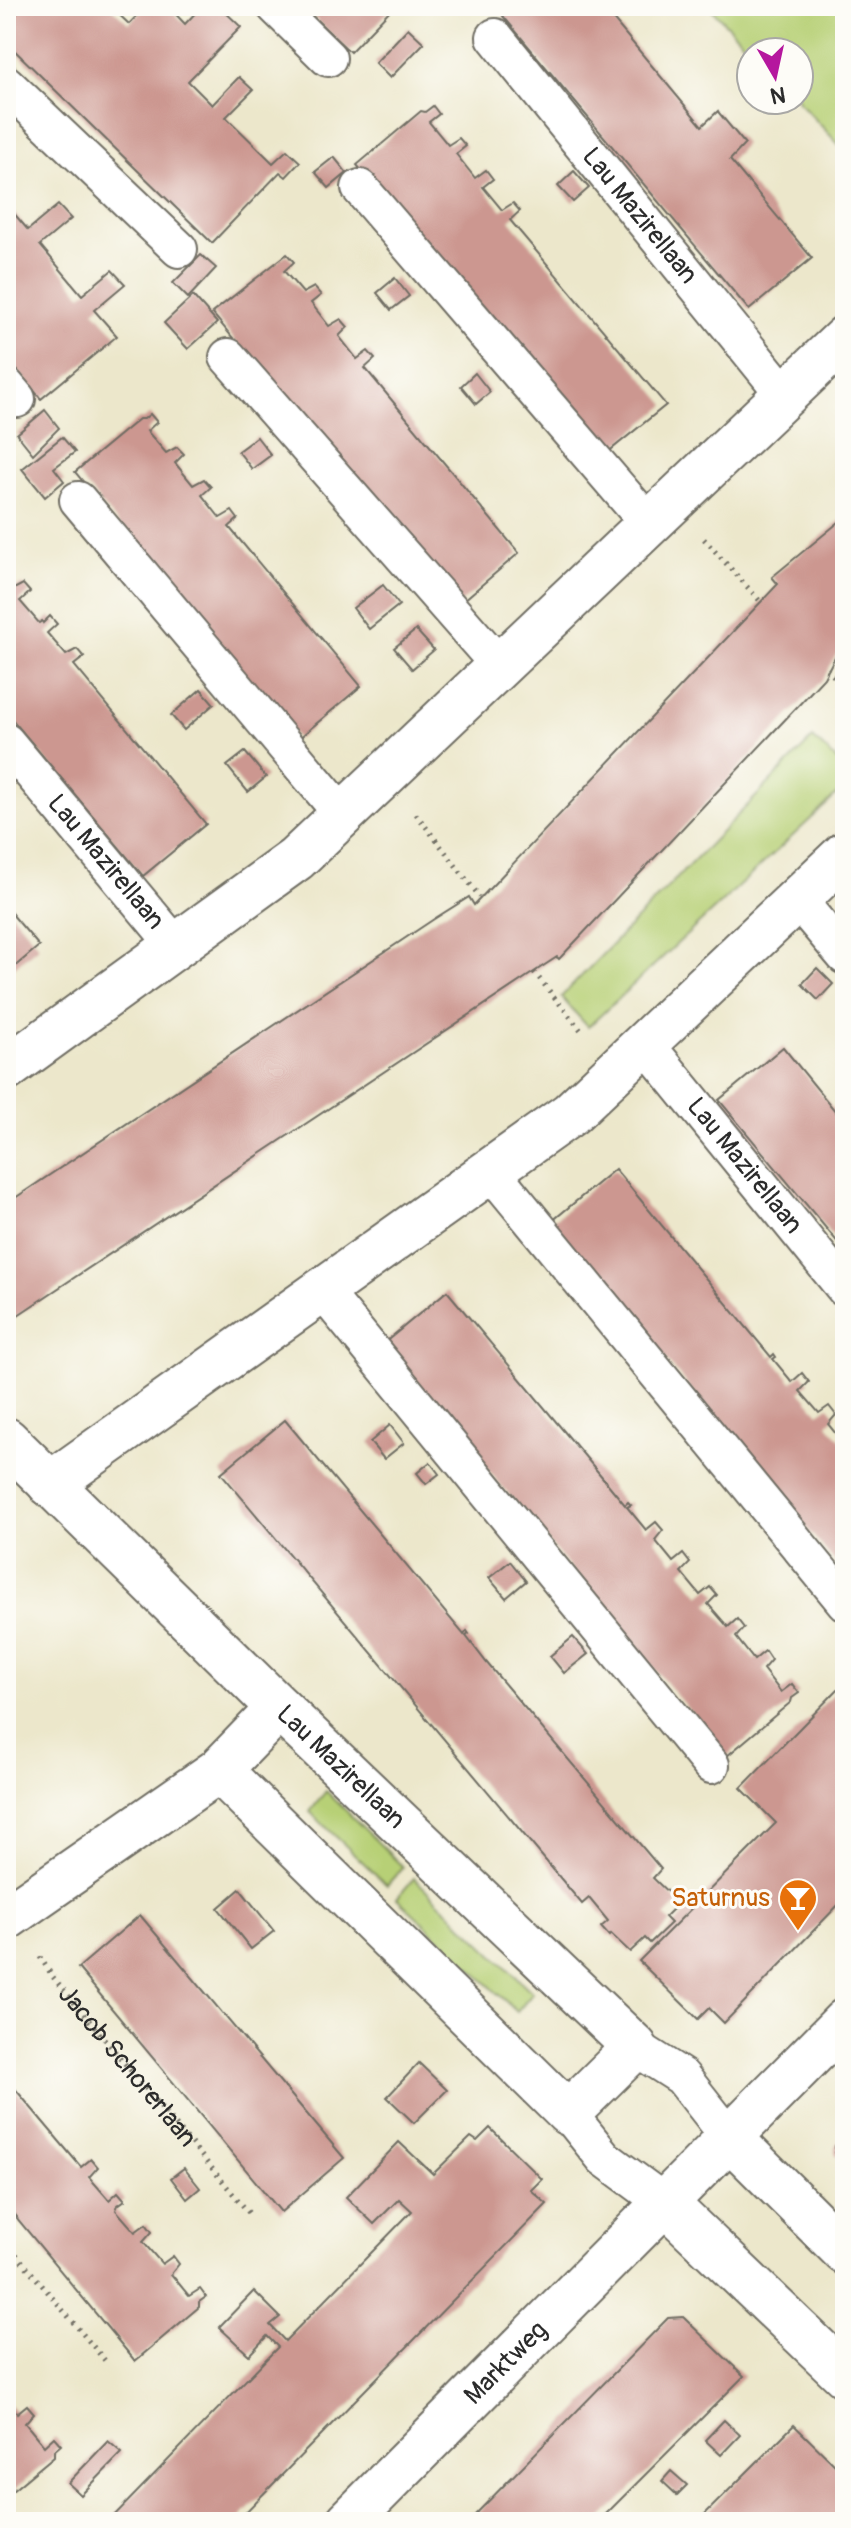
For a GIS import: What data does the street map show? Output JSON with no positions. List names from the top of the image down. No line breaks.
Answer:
{"streets":{"street":["Lau Mazirellaan","Marktweg"],"path":["Jacob Schorerlaan"]},"crossings":[["Lau Mazirellaan","Marktweg"]],"places":{"bar":["Saturnus"]},"north":"bottom"}
